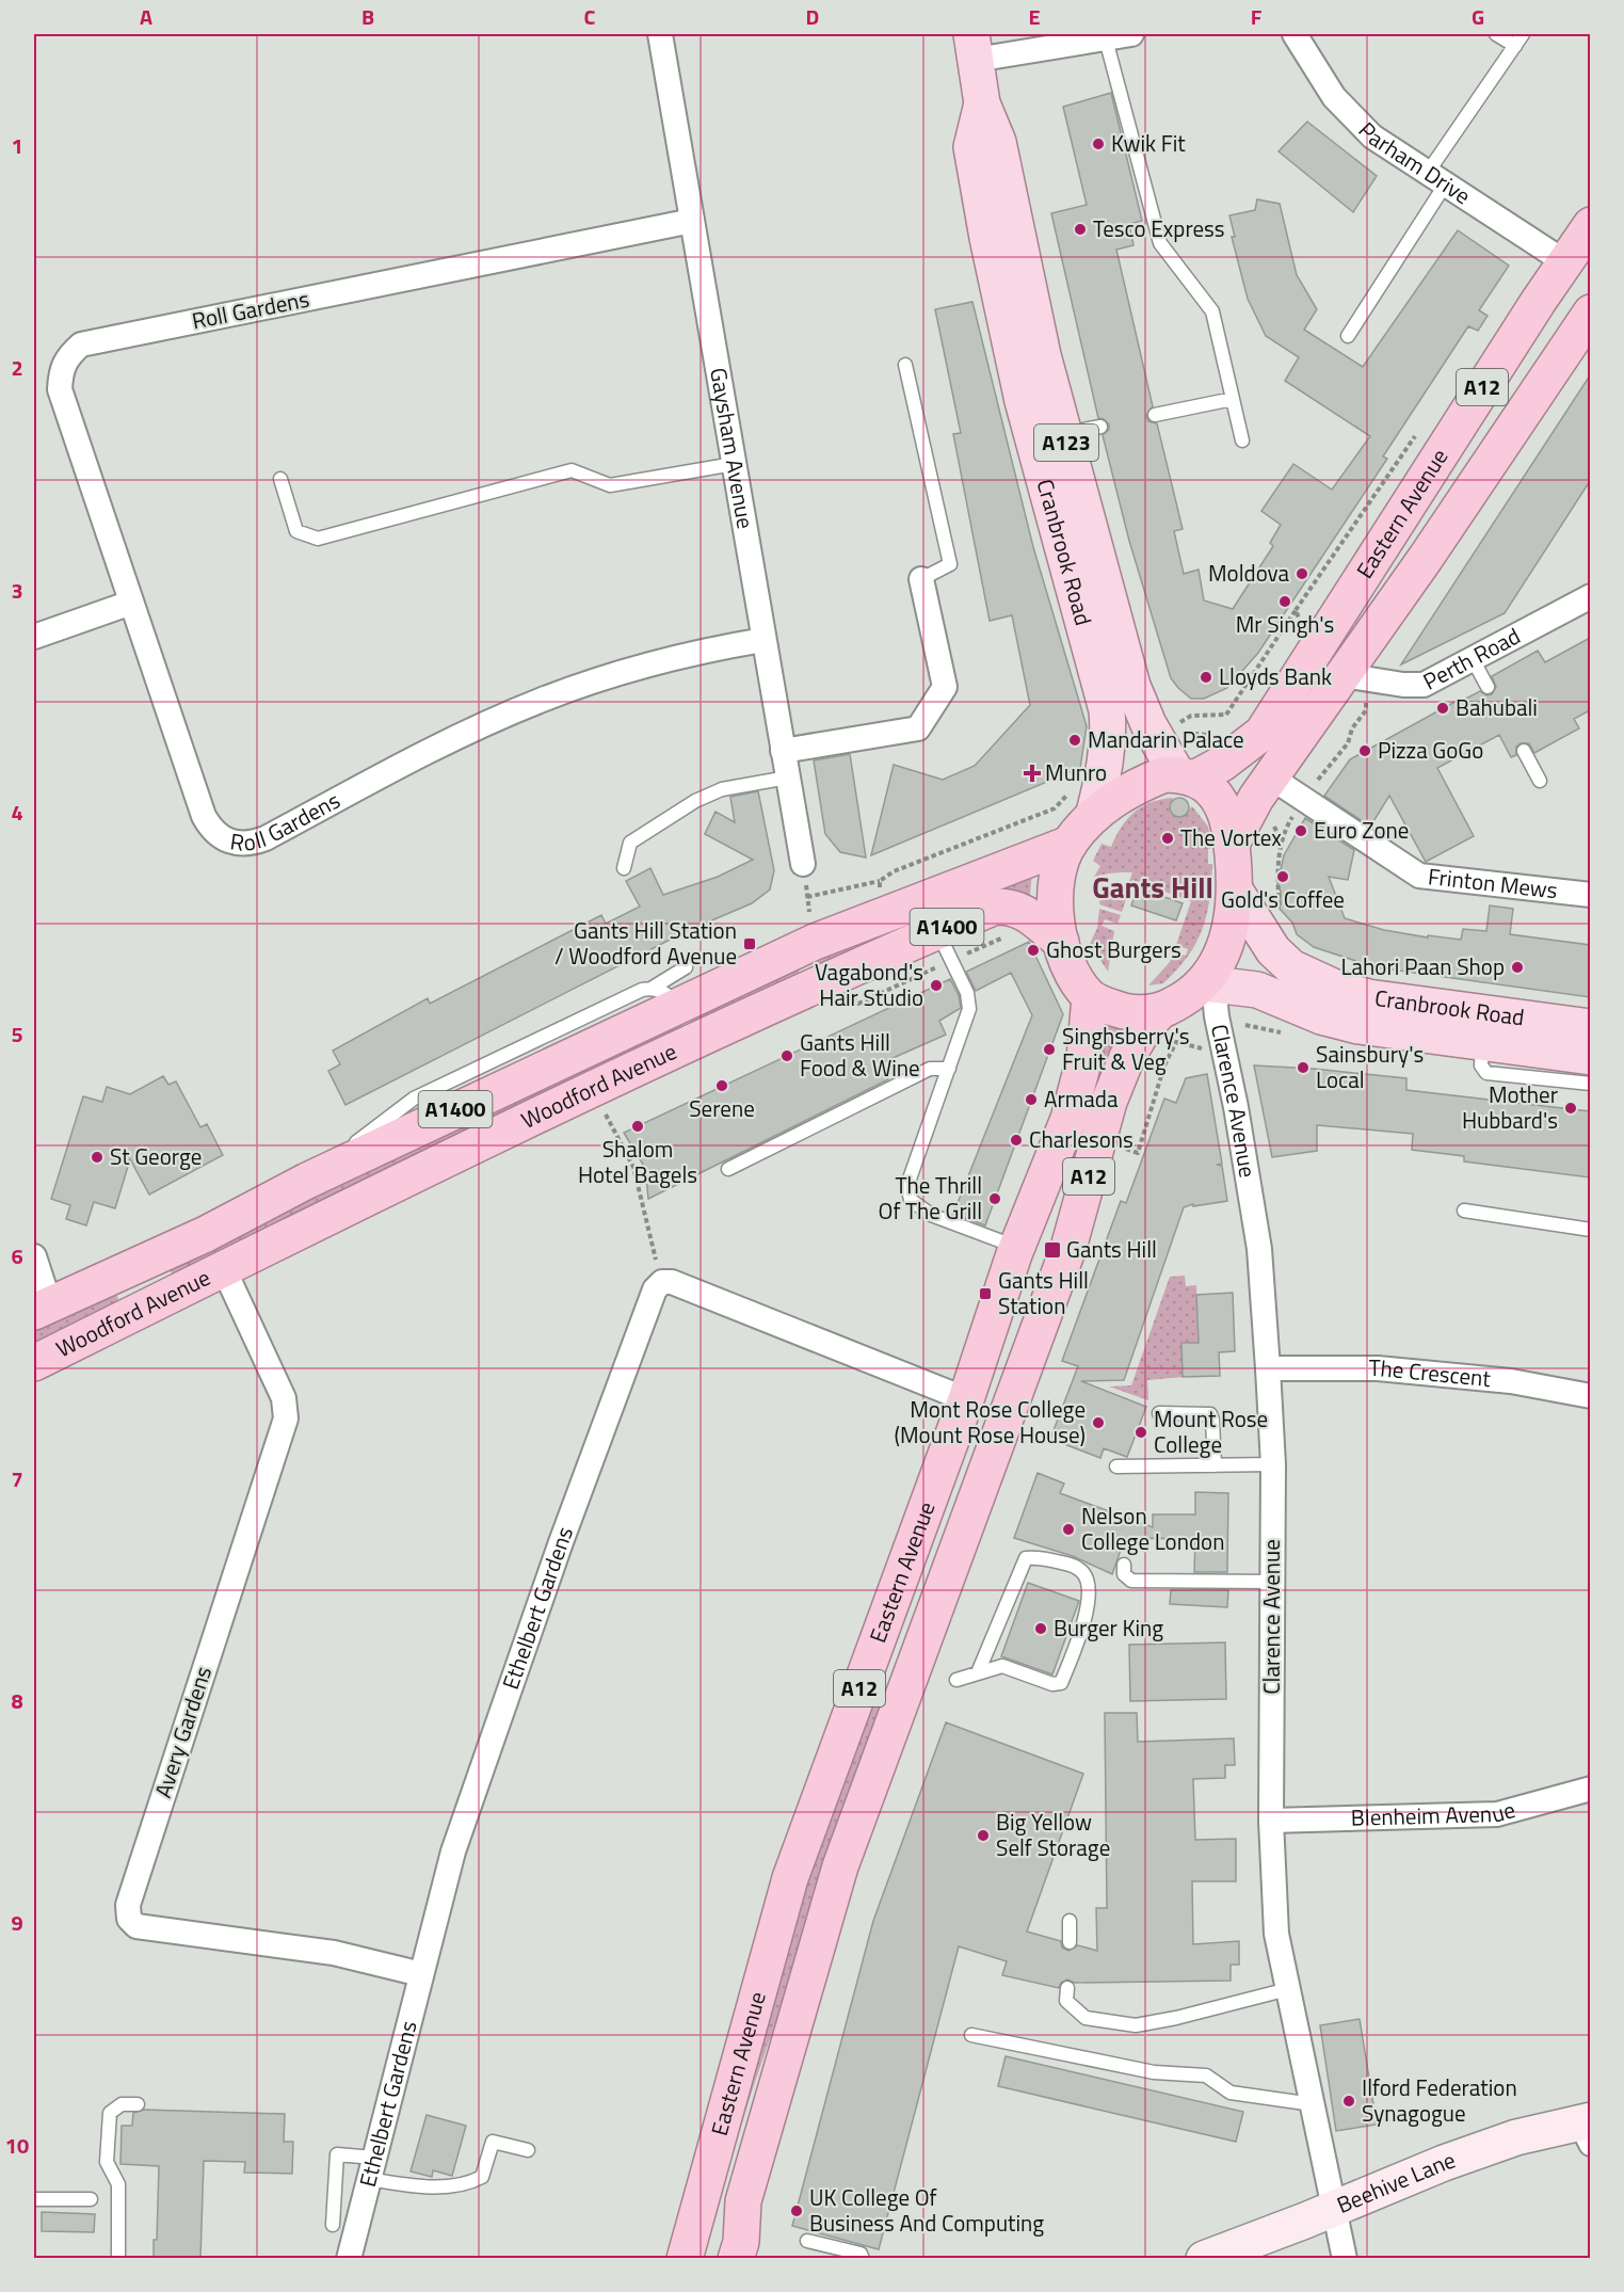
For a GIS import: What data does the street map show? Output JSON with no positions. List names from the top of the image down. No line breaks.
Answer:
{"streets":{"highway":["A12","A123","Eastern Avenue","A1400","Woodford Avenue"],"main road":["Cranbrook Road","Beehive Lane"],"street":["Parham Drive","Roll Gardens","Gaysham Avenue","Perth Road","Frinton Mews","Clarence Avenue","The Crescent","Ethelbert Gardens","Avery Gardens","Blenheim Avenue"]},"crossings":[["Parham Drive","Eastern Avenue"],["Roll Gardens","Gaysham Avenue"],["A12","A123"],["A12","Eastern Avenue"],["A12","Cranbrook Road"],["A12","Woodford Avenue"],["A12","Clarence Avenue"],["A123","Eastern Avenue"],["A123","Cranbrook Road"],["A123","Woodford Avenue"],["A123","Clarence Avenue"],["Eastern Avenue","Cranbrook Road"],["Eastern Avenue","Perth Road"],["Eastern Avenue","Frinton Mews"],["Eastern Avenue","Woodford Avenue"],["Eastern Avenue","Clarence Avenue"],["Cranbrook Road","Woodford Avenue"],["Cranbrook Road","Clarence Avenue"],["Woodford Avenue","Clarence Avenue"],["Woodford Avenue","Avery Gardens"],["Clarence Avenue","The Crescent"],["Clarence Avenue","Blenheim Avenue"],["Clarence Avenue","Beehive Lane"],["Ethelbert Gardens","Avery Gardens"]],"districts":["Gants Hill"],"places":{"other":["Kwik Fit","Tesco Express","Moldova","Mr Singh's","Lloyds Bank","Bahubali","Mandarin Palace","Pizza GoGo","Euro Zone","The Vortex","Gold's Coffee","Ghost Burgers","Lahori Paan Shop","Vagabond's Hair Studio","Singhsberry's Fruit & Veg","Gants Hill Food & Wine","Sainsbury's Local","Serene","Armada","Mother Hubbard's","Shalom Hotel Bagels","Charlesons","St George","The Thrill Of The Grill","Mont Rose College (Mount Rose House)","Mount Rose College","Nelson College London","Burger King","Big Yellow Self Storage","Ilford Federation Synagogue","UK College Of Business And Computing"],"health":["Munro"],"transit":["Gants Hill Station / Woodford Avenue","Gants Hill","Gants Hill Station"]},"grid":{"columns":["A","B","C","D","E","F","G"],"rows":["1","2","3","4","5","6","7","8","9","10"]}}
